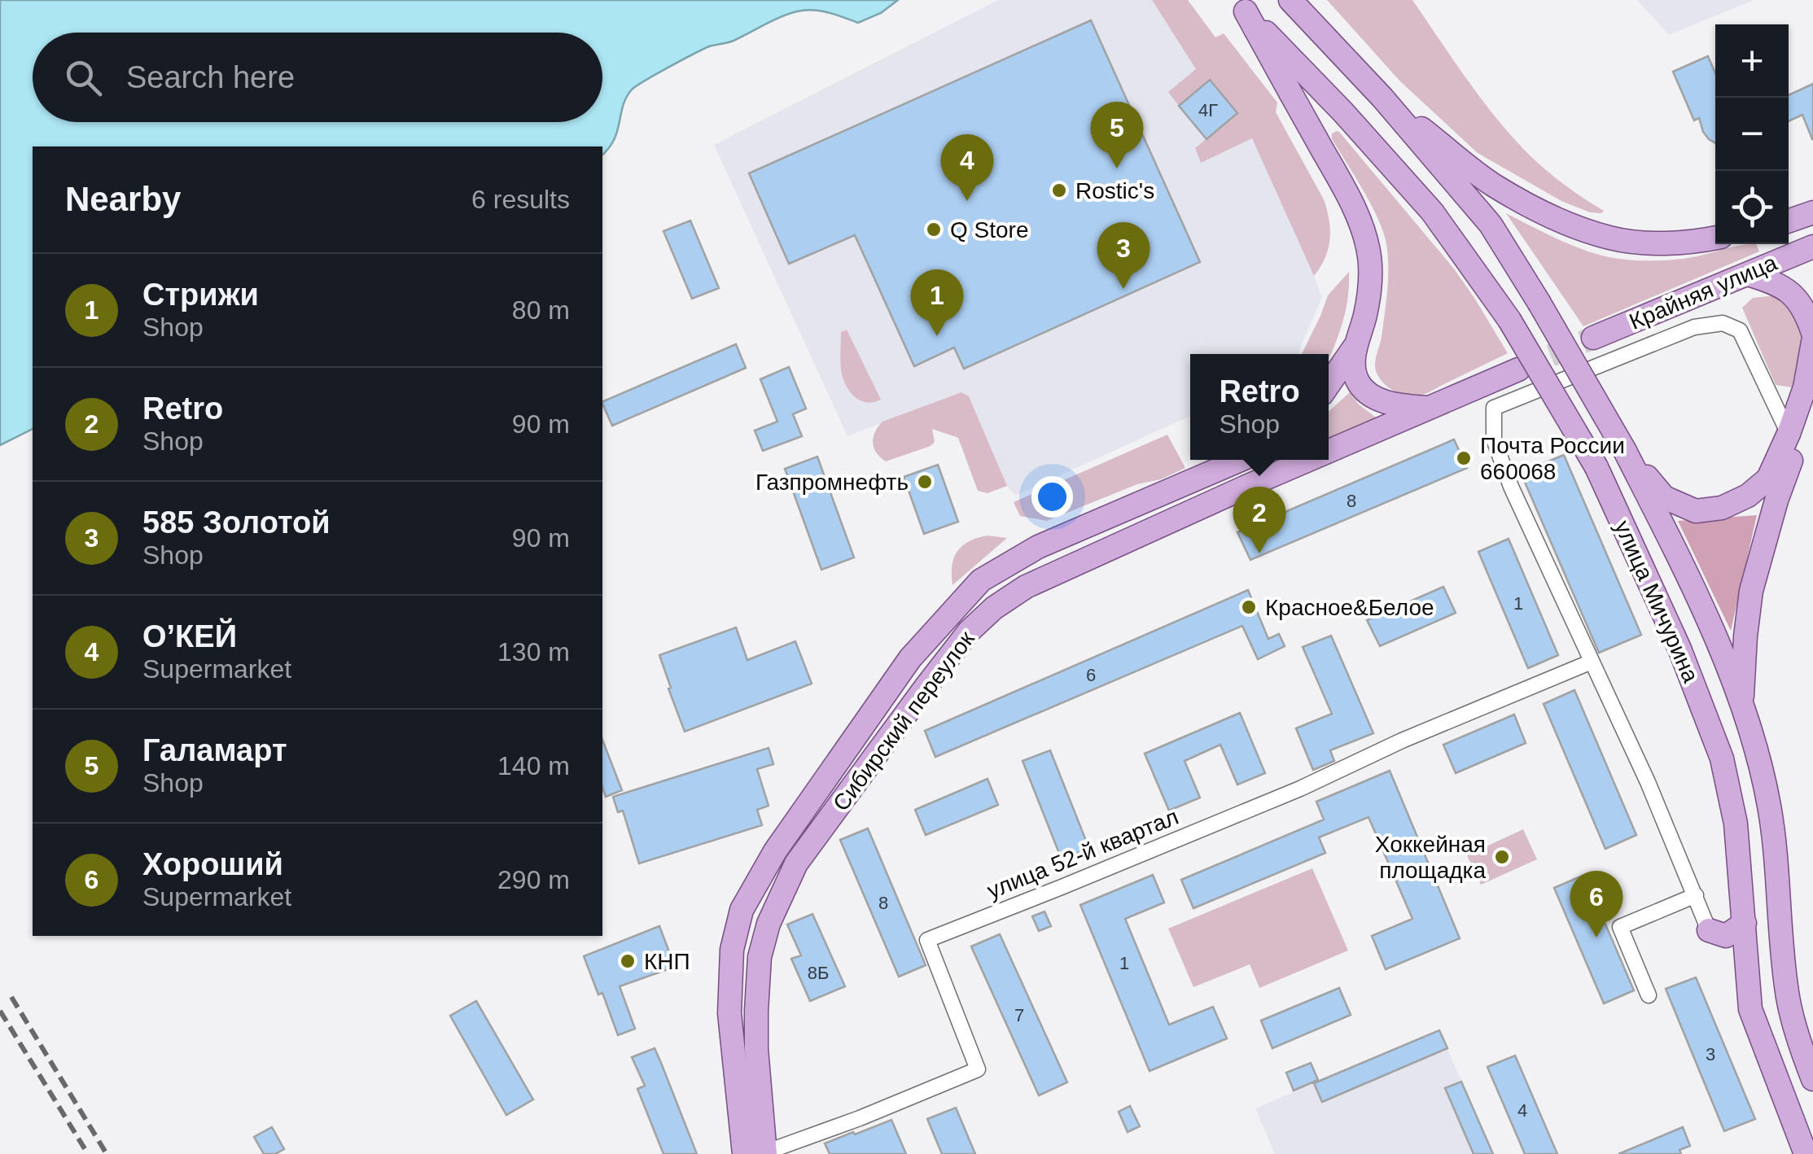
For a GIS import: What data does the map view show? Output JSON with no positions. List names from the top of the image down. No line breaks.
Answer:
{"streets":{"main road":["Крайняя улица","улица Мичурина","Сибирский переулок"],"street":["улица 52-й квартал"]},"crossings":[["Крайняя улица","улица Мичурина"],["Сибирский переулок","улица 52-й квартал"]],"places":["Rostic's","Q Store","Почта России 660068","Газпромнефть","Красное&Белое","Хоккейная площадка","КНП"],"house_numbers":["4Г","8","1","6","8","1","8Б","7","3","4"],"page":{"map_buttons":["+","−"],"search":"Search here","pins":["5","4","3","1","2","6"],"heading":["Nearby","6 results"],"list":[{"mark":"1","name":"Стрижи","note":"Shop","value":"80 m"},{"mark":"2","name":"Retro","note":"Shop","value":"90 m"},{"mark":"3","name":"585 Золотой","note":"Shop","value":"90 m"},{"mark":"4","name":"О’КЕЙ","note":"Supermarket","value":"130 m"},{"mark":"5","name":"Галамарт","note":"Shop","value":"140 m"},{"mark":"6","name":"Хороший","note":"Supermarket","value":"290 m"}],"popup":["Retro","Shop"]}}
